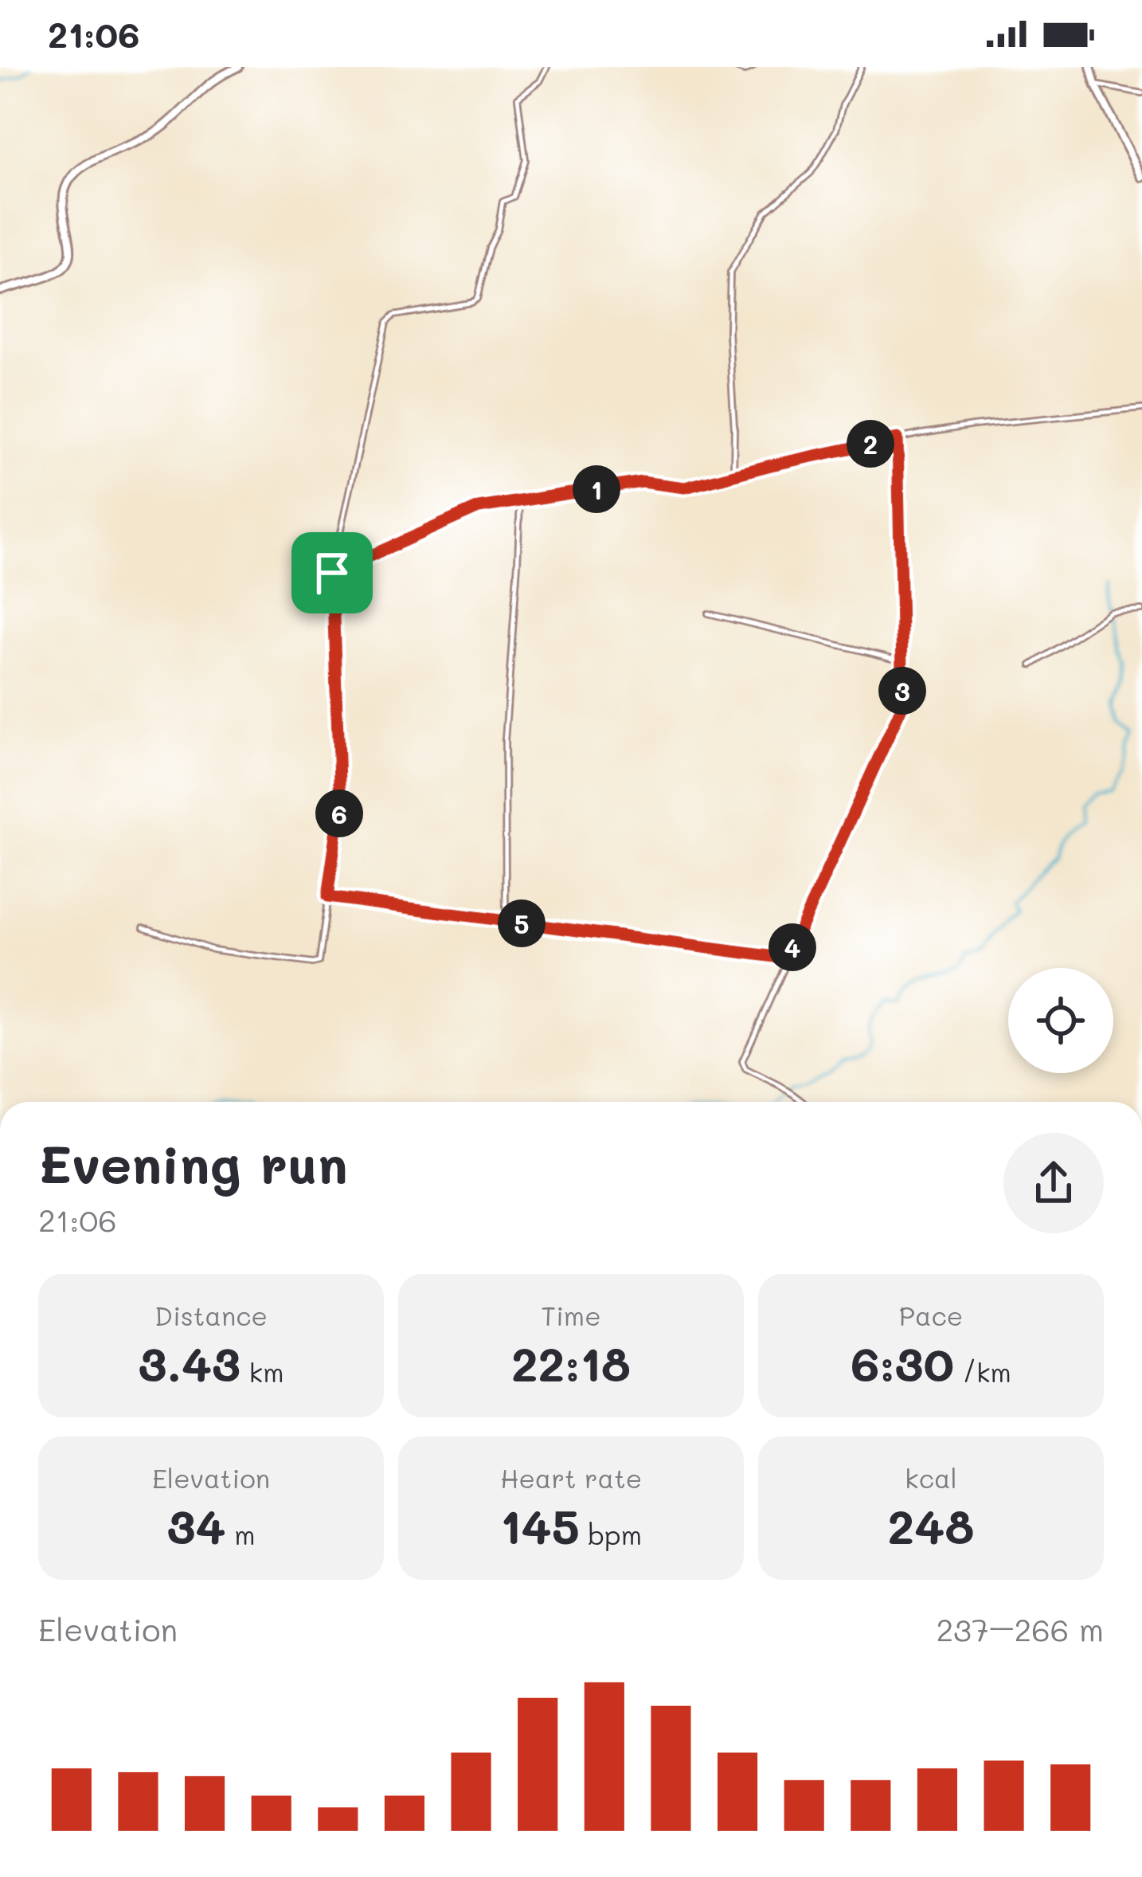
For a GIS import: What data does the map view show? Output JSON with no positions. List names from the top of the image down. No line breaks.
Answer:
{"page":{"status":"21:06","pins":["2","1","3","6","5","4"],"heading":["Evening run","21:06"],"stats":[["Distance","3.43 km"],["Time","22:18"],["Pace","6:30 /km"],["Elevation","34 m"],["Heart rate","145 bpm"],["kcal","248"]],"chart":["Elevation","237–266 m"]}}
